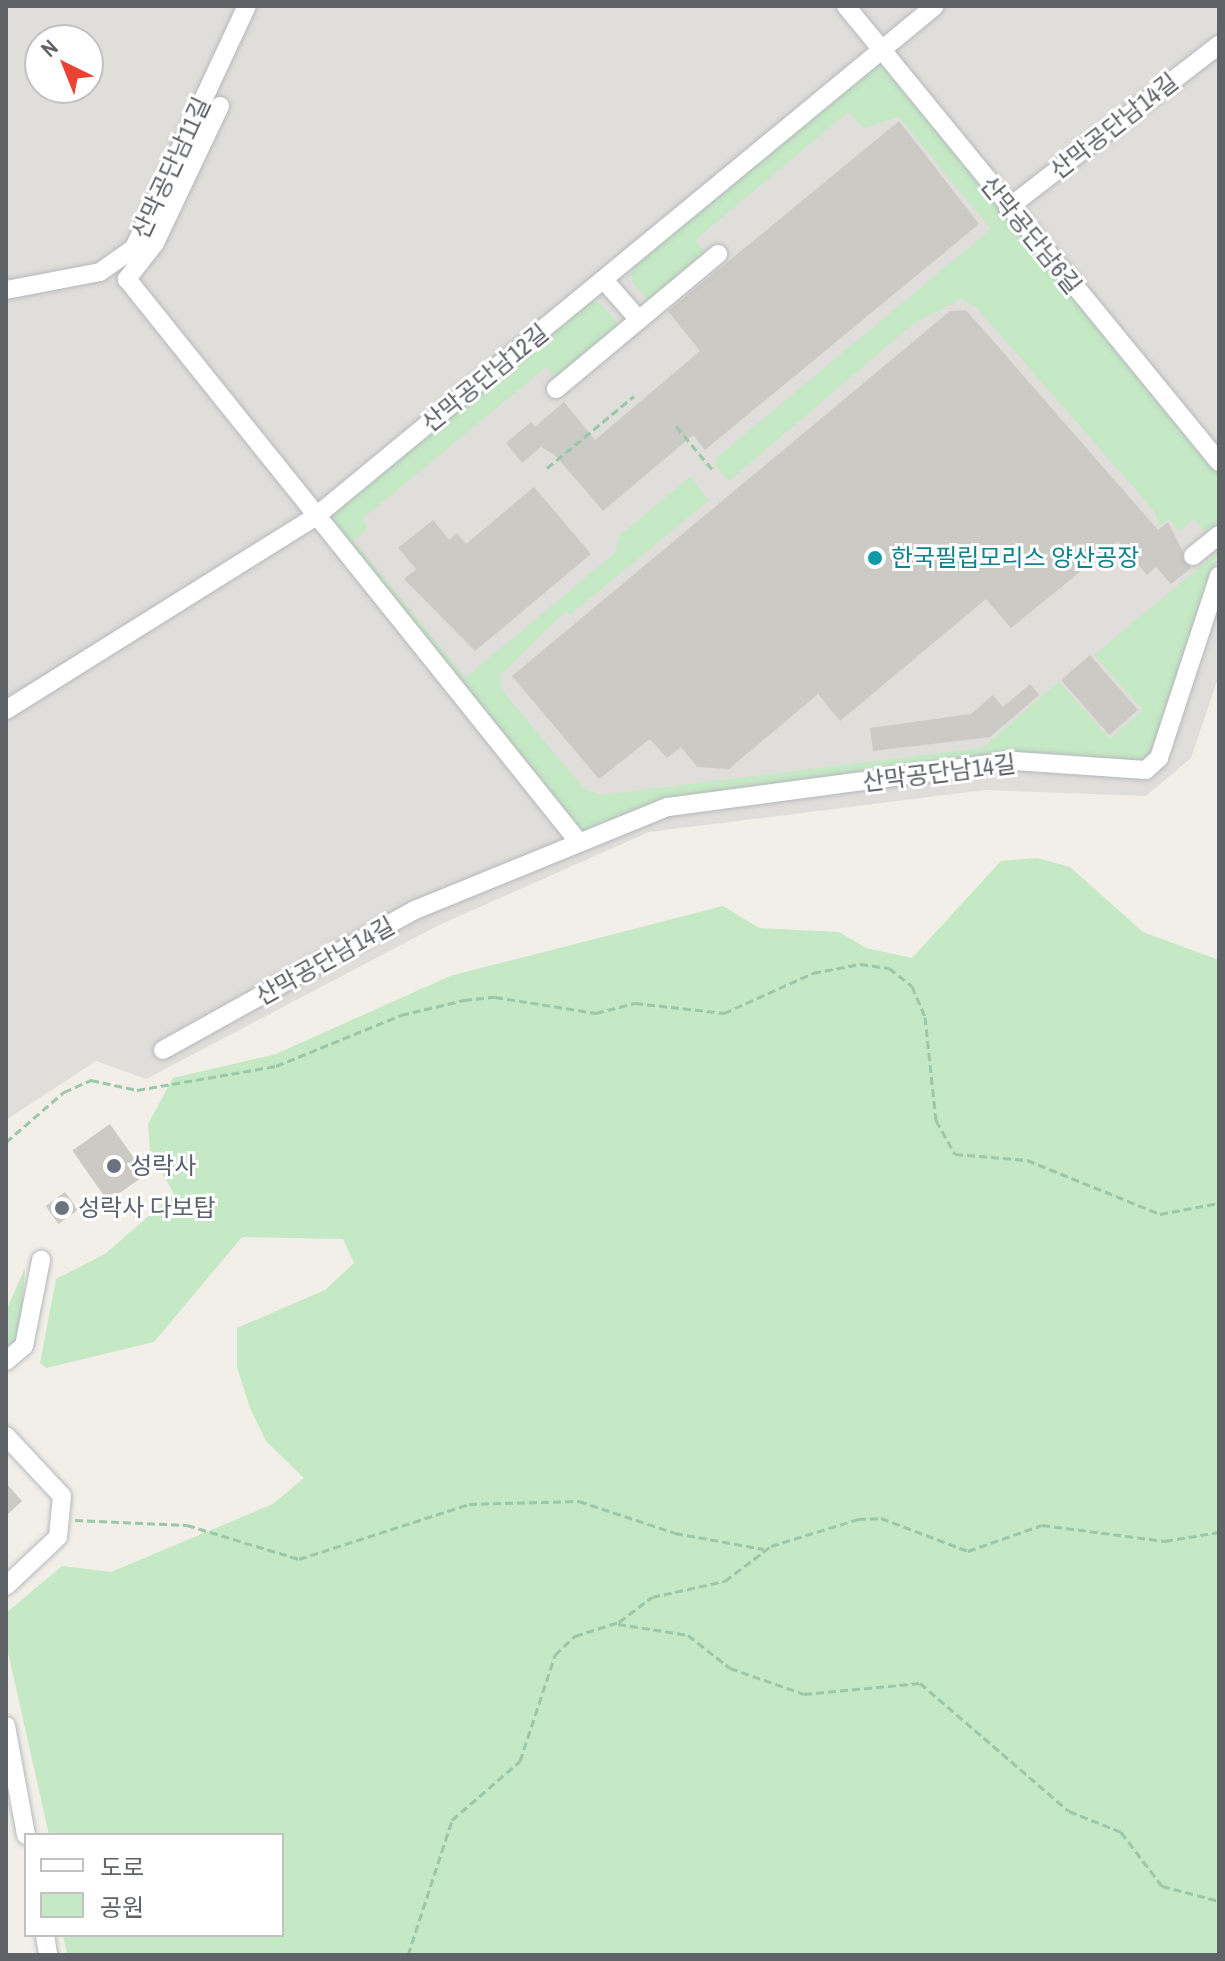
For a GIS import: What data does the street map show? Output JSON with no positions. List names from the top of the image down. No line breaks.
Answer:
{"streets":{"street":["산막공단남14길","산막공단남11길","산막공단남6길","산막공단남12길"]},"crossings":[["산막공단남14길","산막공단남6길"],["산막공단남6길","산막공단남12길"]],"places":["한국필립모리스 양산공장","성락사","성락사 다보탑"],"legend":["도로","공원"],"north":"top left"}
